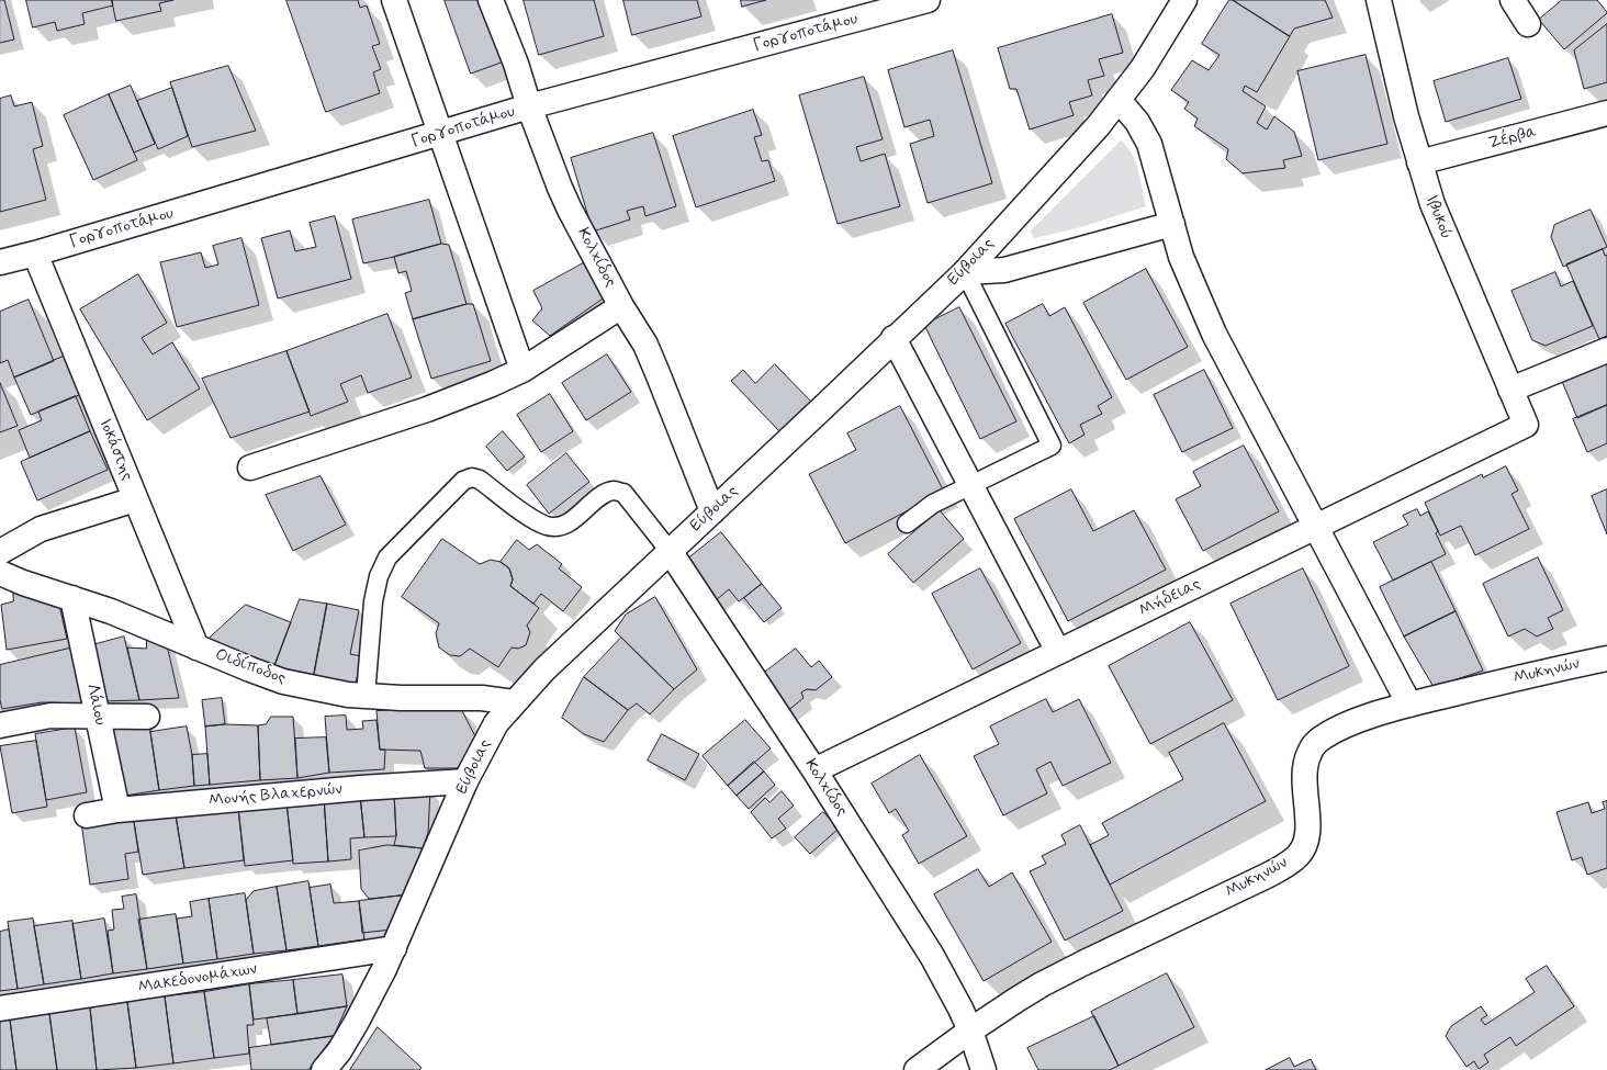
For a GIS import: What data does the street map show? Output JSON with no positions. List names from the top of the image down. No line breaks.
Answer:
{"streets":{"street":["Γοργοποτάμου","Ζέρβα","Ιβυκού","Κολχίδος","Εύβοιας","Ιοκάστης","Μήδειας","Οιδίποδος","Μυκηνών","Λάιου","Μονής Βλαχερνών","Μακεδονομάχων"]},"crossings":[["Γοργοποτάμου","Κολχίδος"],["Γοργοποτάμου","Ιοκάστης"],["Ζέρβα","Ιβυκού"],["Ιβυκού","Μήδειας"],["Κολχίδος","Εύβοιας"],["Κολχίδος","Μήδειας"],["Κολχίδος","Μυκηνών"],["Εύβοιας","Οιδίποδος"],["Εύβοιας","Μονής Βλαχερνών"],["Εύβοιας","Μακεδονομάχων"],["Ιοκάστης","Οιδίποδος"],["Οιδίποδος","Λάιου"],["Λάιου","Μονής Βλαχερνών"]]}
